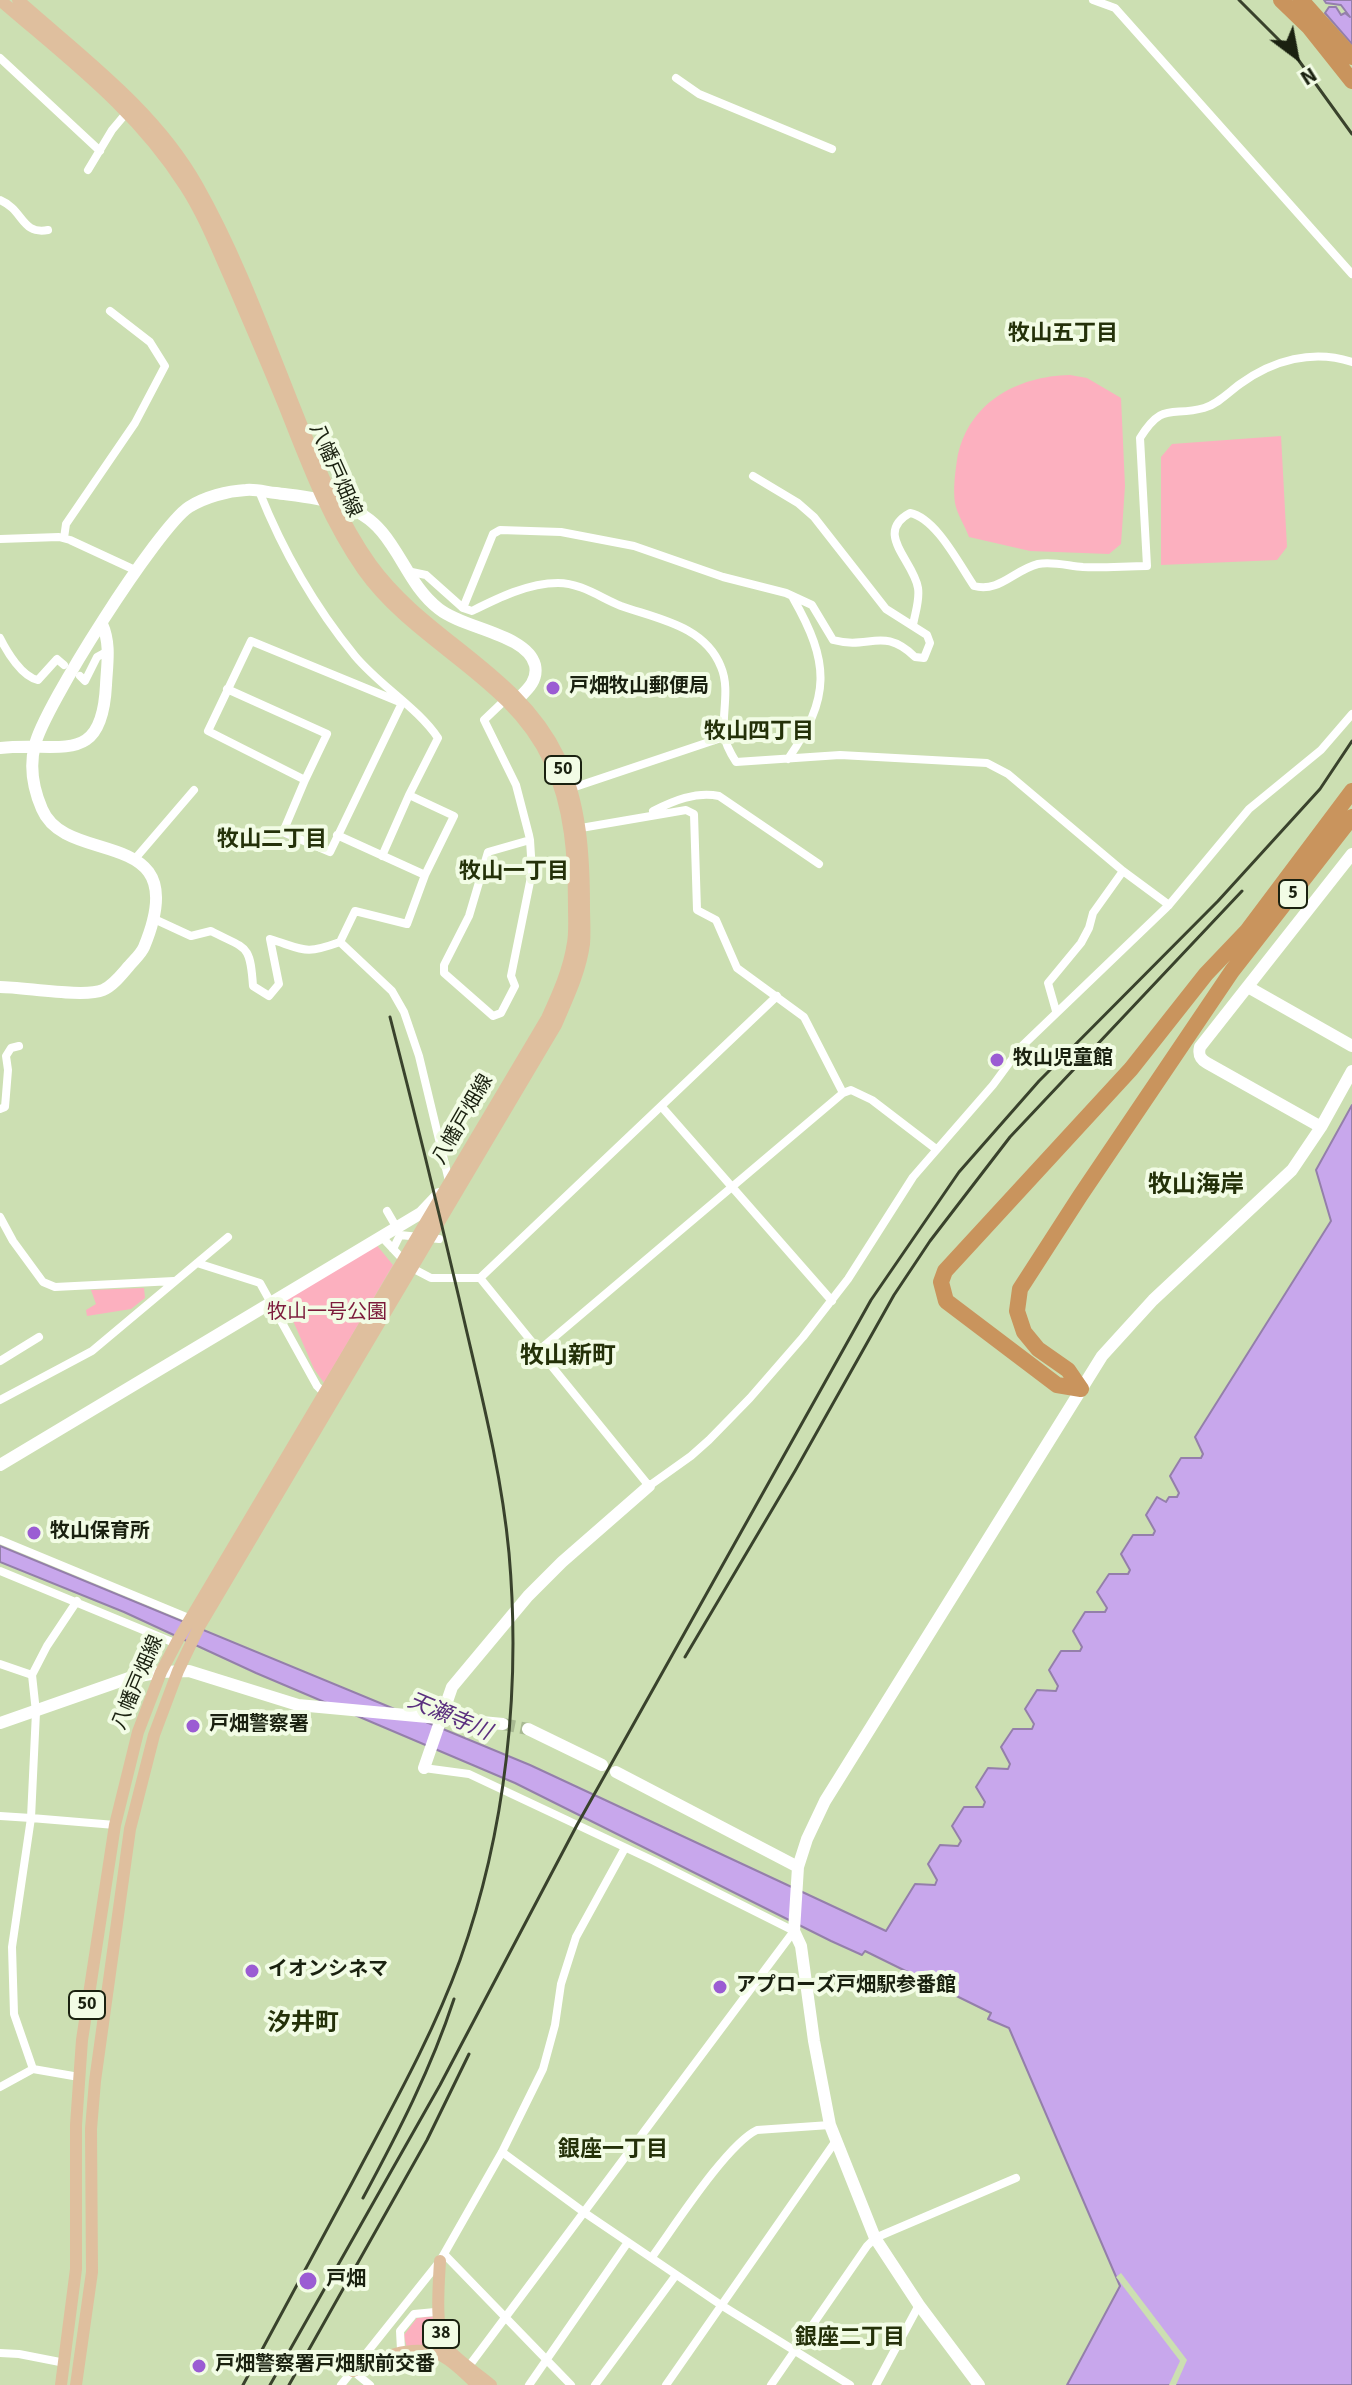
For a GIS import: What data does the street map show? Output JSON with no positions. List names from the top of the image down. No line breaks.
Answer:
{"streets":{"highway":["5"],"main road":["八幡戸畑線","50","38"]},"districts":["牧山五丁目","牧山四丁目","牧山二丁目","牧山一丁目","牧山海岸","牧山新町","汐井町","銀座一丁目","銀座二丁目"],"water":["天瀬寺川"],"parks":["牧山一号公園"],"places":["戸畑牧山郵便局","牧山児童館","牧山保育所","戸畑警察署","イオンシネマ","アプローズ戸畑駅参番館","戸畑","戸畑警察署戸畑駅前交番"],"north":"bottom right"}
